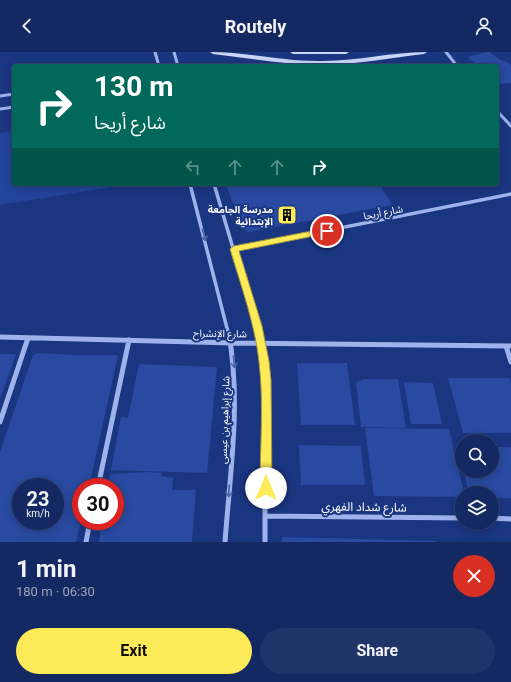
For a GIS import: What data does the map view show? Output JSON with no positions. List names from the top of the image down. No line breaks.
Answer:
{"streets":{"street":["شارع أريحا","شارع الإنشراح","شارع إبراهيم بن عيسى","شارع شداد الفهري"]},"crossings":[["شارع الإنشراح","شارع إبراهيم بن عيسى"]],"places":{"building":["مدرسة الجامعة الإبتدائية"]},"page":{"header":"Routely","turn":["130 m","شارع أريحا"],"speed":"23 km/h","limit":"30","heading":["1 min","180 m · 06:30"],"buttons":["Exit","Share"]}}
